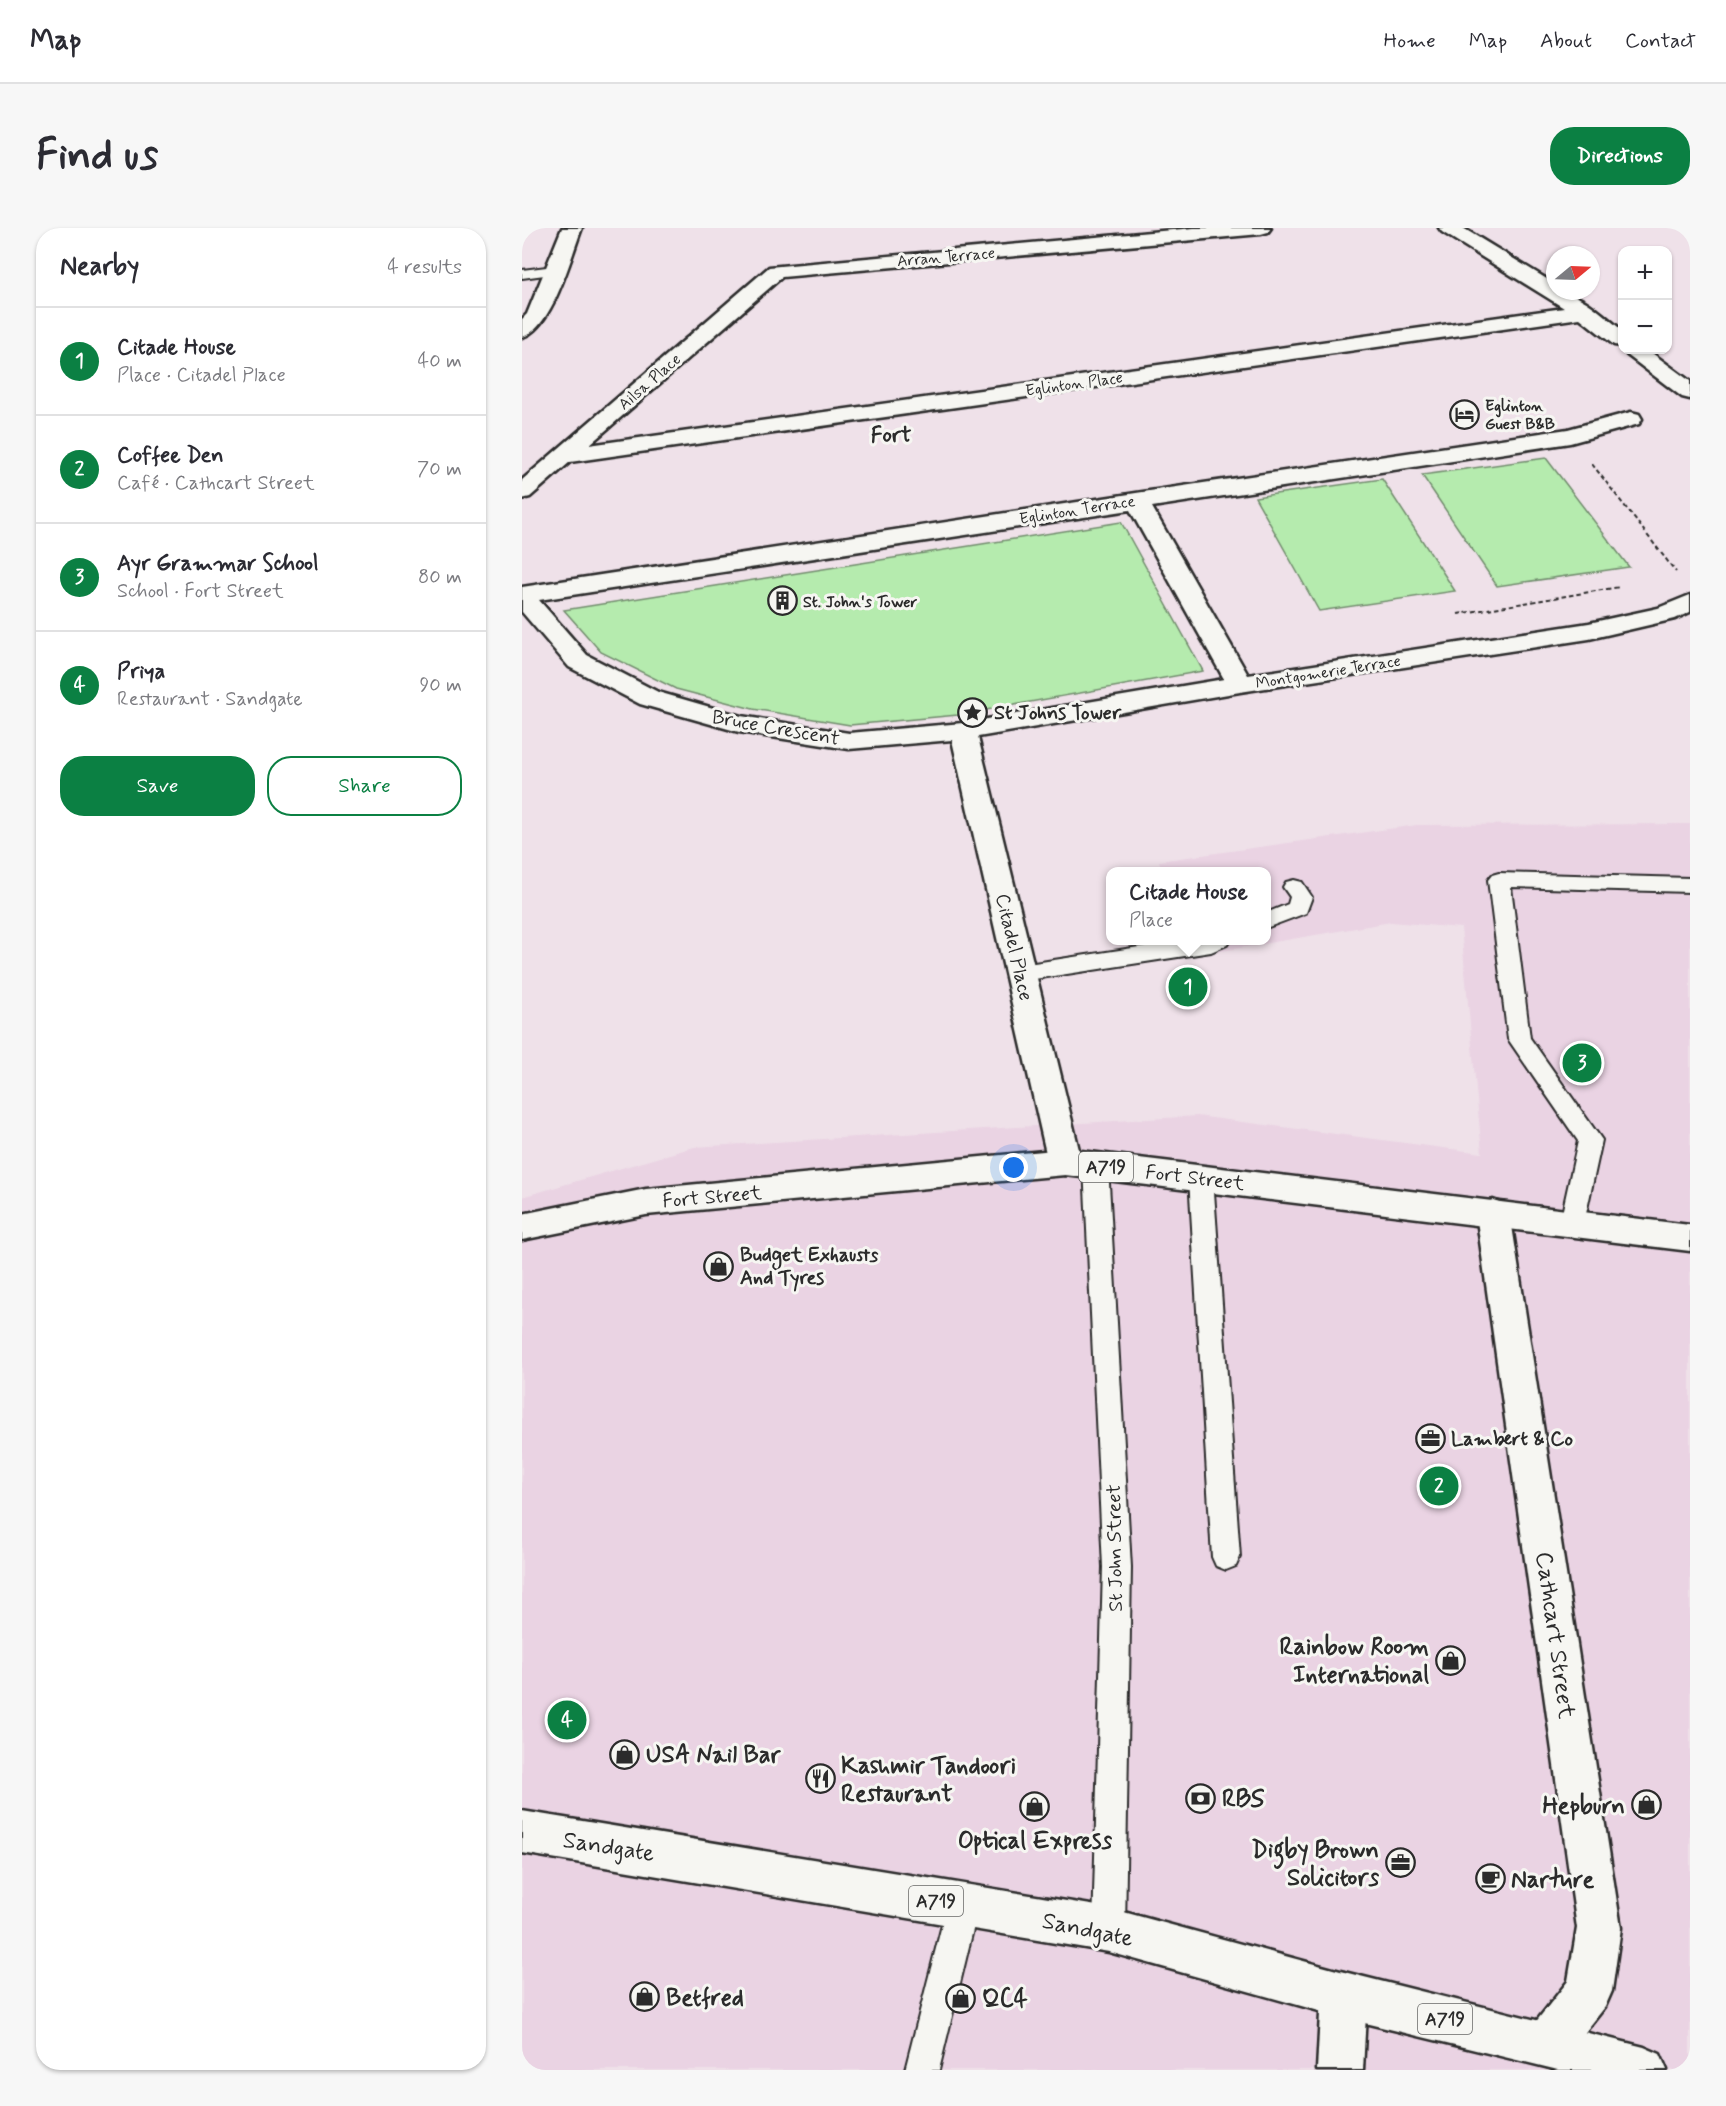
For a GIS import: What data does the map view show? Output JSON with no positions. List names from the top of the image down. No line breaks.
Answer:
{"streets":{"street":["Arran Terrace","Ailsa Place","Eglinton Place","Eglinton Terrace","Montgomerie Terrace","Bruce Crescent","Citadel Place","A719","Fort Street","Cathcart Street","Sandgate"],"lane":["St John Street"]},"crossings":[["Arran Terrace","Ailsa Place"],["Ailsa Place","Eglinton Place"],["Eglinton Terrace","Bruce Crescent"],["Montgomerie Terrace","Bruce Crescent"],["Montgomerie Terrace","Citadel Place"],["Bruce Crescent","Citadel Place"],["Citadel Place","Fort Street"],["Citadel Place","St John Street"],["Fort Street","St John Street"],["Fort Street","Cathcart Street"],["St John Street","Sandgate"],["Cathcart Street","Sandgate"]],"districts":["Fort"],"places":{"hotel":["Eglinton Guest B&B"],"building":["St. John's Tower"],"place":["St Johns Tower"],"shop":["Budget Exhausts And Tyres","Rainbow Room International","USA Nail Bar","Hepburn","Optical Express","Betfred","QC4"],"office":["Lambert & Co","Digby Brown Solicitors"],"restaurant":["Kashmir Tandoori Restaurant"],"bank":["RBS"],"cafe":["Narture"]},"north":"right","page":{"header":"Map","nav":["Home","Map","About","Contact"],"buttons":["Directions",["Save","Share"]],"title":"Find us","heading":["Nearby","4 results"],"map_buttons":["+","−"],"list":[{"mark":"1","name":"Citade House","note":"Place · Citadel Place","value":"40 m"},{"mark":"2","name":"Coffee Den","note":"Café · Cathcart Street","value":"70 m"},{"mark":"3","name":"Ayr Grammar School","note":"School · Fort Street","value":"80 m"},{"mark":"4","name":"Priya","note":"Restaurant · Sandgate","value":"90 m"}],"popup":["Citade House","Place"],"pins":["1","3","2","4"]}}
